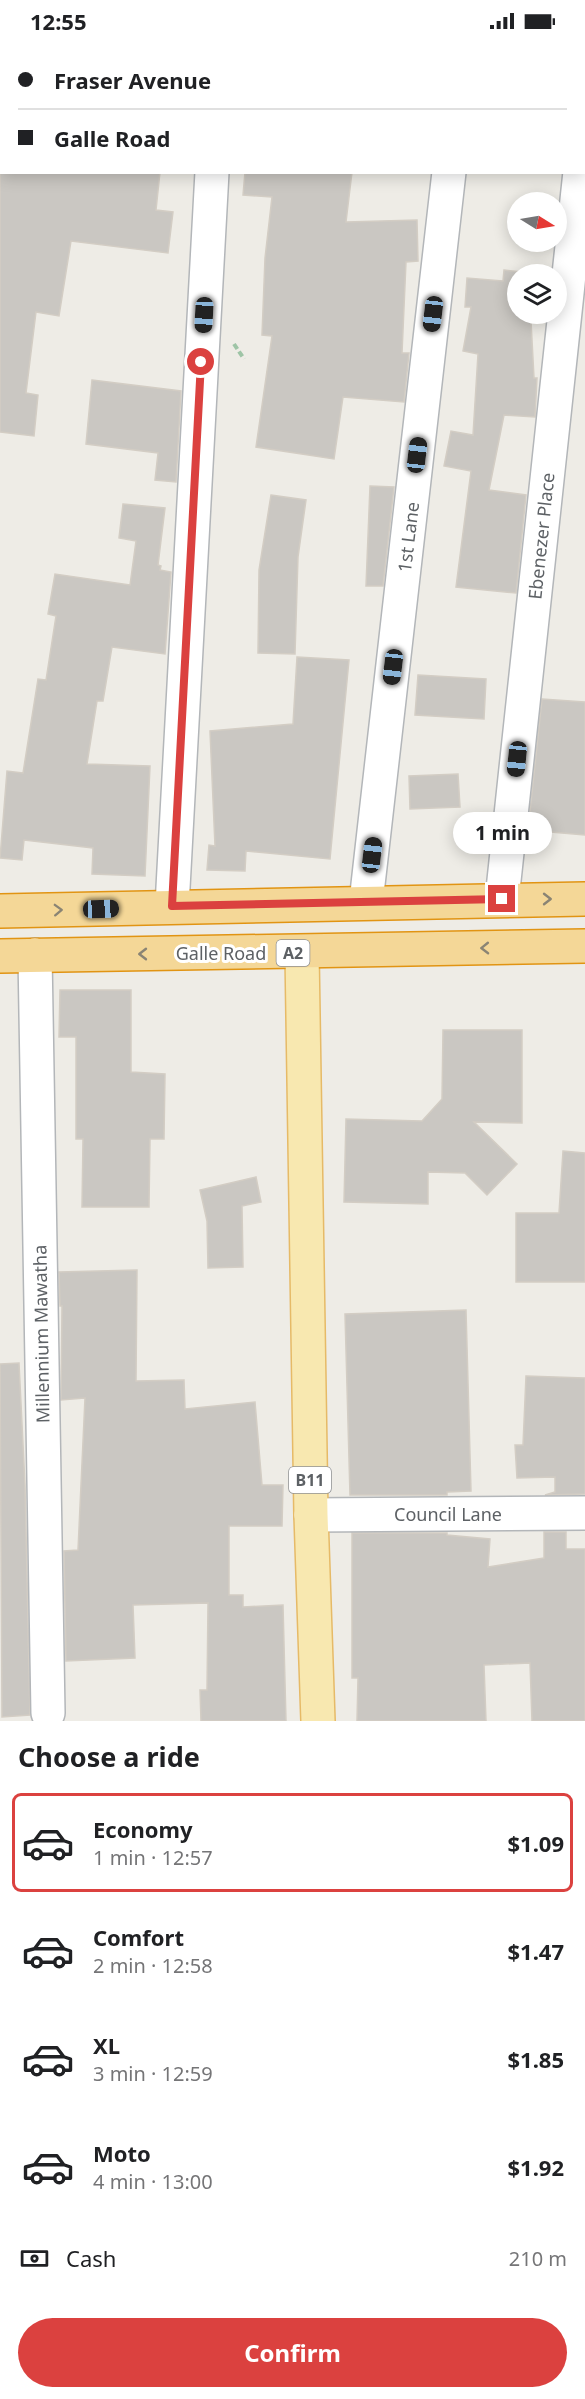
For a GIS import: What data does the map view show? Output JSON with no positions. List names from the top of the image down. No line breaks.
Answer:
{"streets":{"highway":["Galle Road","A2"],"main road":["B11"],"street":["Ebenezer Place","1st Lane","Millennium Mawatha","Council Lane"]},"crossings":[["Galle Road","Millennium Mawatha"],["Galle Road","B11"],["B11","Council Lane"]],"north":"right","page":{"status":"12:55","banner":["Fraser Avenue","Galle Road"],"bubble":"1 min","heading":"Choose a ride","list":[{"name":"Economy","note":"1 min · 12:57","value":"$1.09"},{"name":"Comfort","note":"2 min · 12:58","value":"$1.47"},{"name":"XL","note":"3 min · 12:59","value":"$1.85"},{"name":"Moto","note":"4 min · 13:00","value":"$1.92"}],"pay":["Cash","210 m"],"buttons":"Confirm"}}
